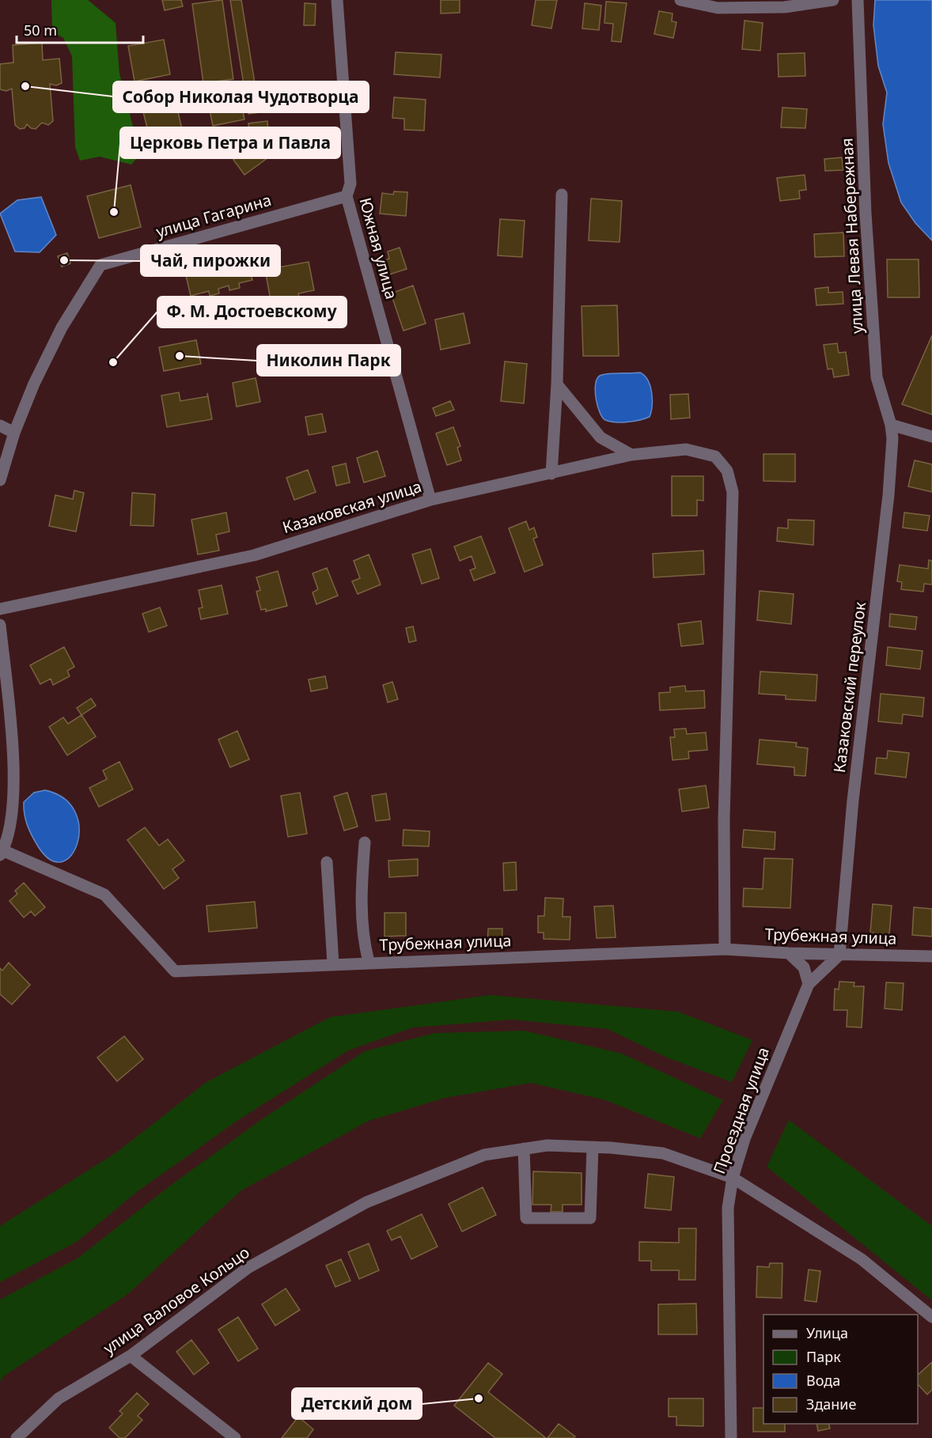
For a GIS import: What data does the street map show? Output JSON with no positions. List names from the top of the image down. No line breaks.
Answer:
{"streets":{"street":["улица Гагарина","улица Левая Набережная","Южная улица","Казаковская улица","Казаковский переулок","Трубежная улица","Проездная улица","улица Валовое Кольцо"]},"crossings":[["улица Гагарина","Южная улица"],["улица Левая Набережная","Казаковский переулок"],["Южная улица","Казаковская улица"],["Казаковская улица","Трубежная улица"],["Казаковский переулок","Трубежная улица"],["Казаковский переулок","Проездная улица"],["Трубежная улица","Проездная улица"],["Проездная улица","улица Валовое Кольцо"]],"places":["Собор Николая Чудотворца","Церковь Петра и Павла","Чай, пирожки","Николин Парк","Ф. М. Достоевскому","Детский дом"],"legend":["Улица","Парк","Вода","Здание"],"scale_bar":"50 m"}
